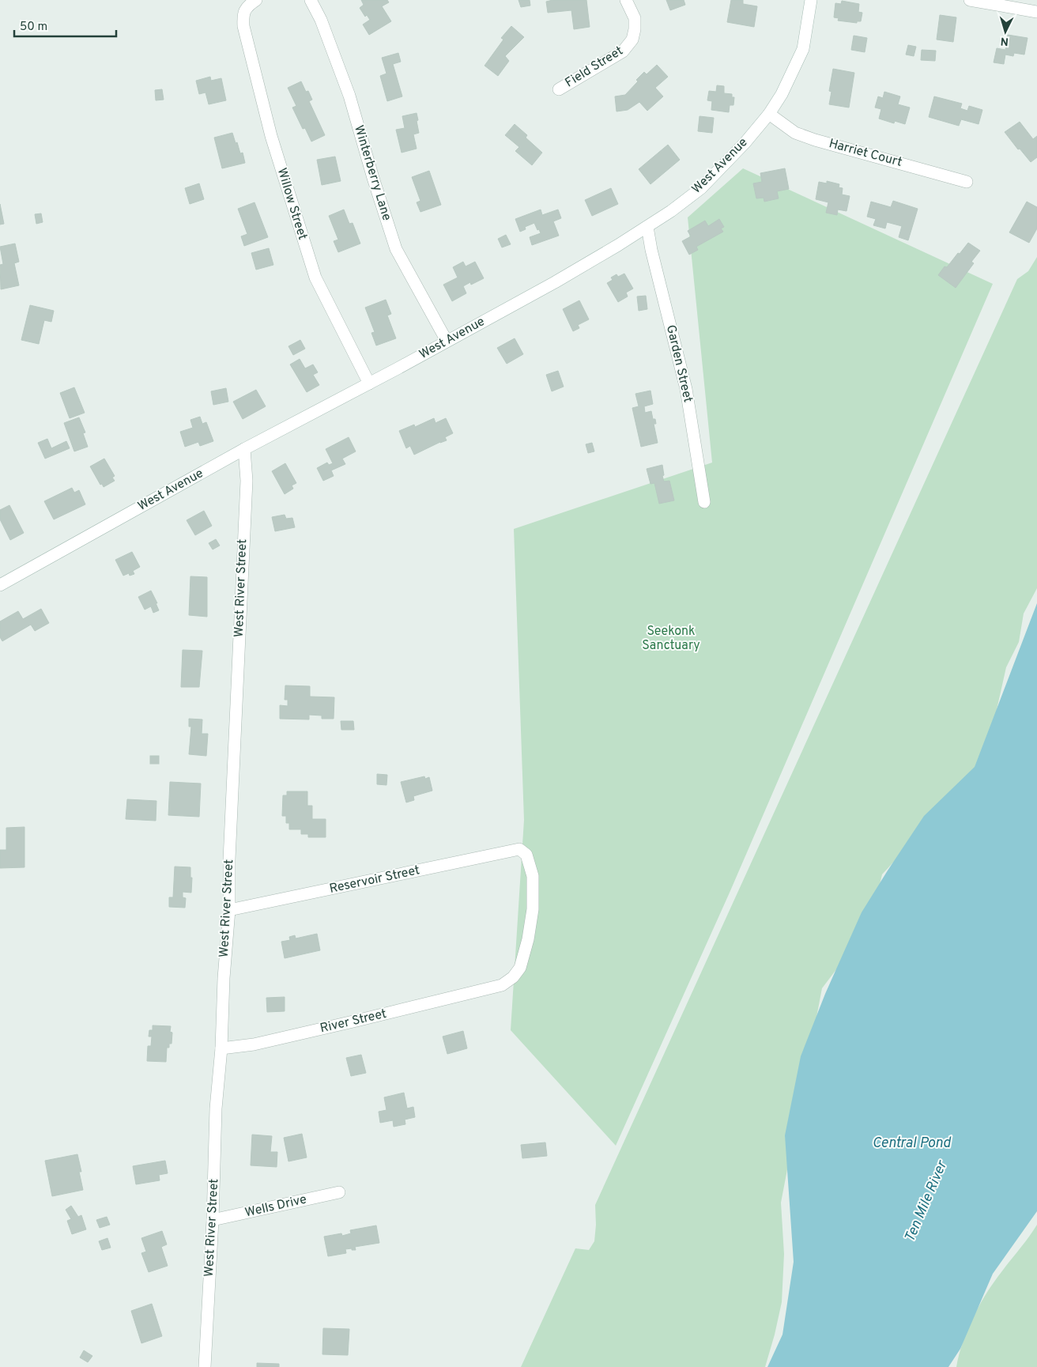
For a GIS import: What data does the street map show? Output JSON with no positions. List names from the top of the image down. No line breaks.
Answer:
{"streets":{"street":["Field Street","Harriet Court","West Avenue","Winterberry Lane","Willow Street","Garden Street","West River Street","Reservoir Street","River Street","Wells Drive"]},"crossings":[["Harriet Court","West Avenue"],["West Avenue","Winterberry Lane"],["West Avenue","Willow Street"],["West Avenue","Garden Street"],["West Avenue","West River Street"],["West River Street","Reservoir Street"],["West River Street","River Street"],["West River Street","Wells Drive"],["Reservoir Street","River Street"]],"water":["Central Pond","Ten Mile River"],"parks":["Seekonk Sanctuary"],"scale_bar":"50 m","north":"bottom"}
